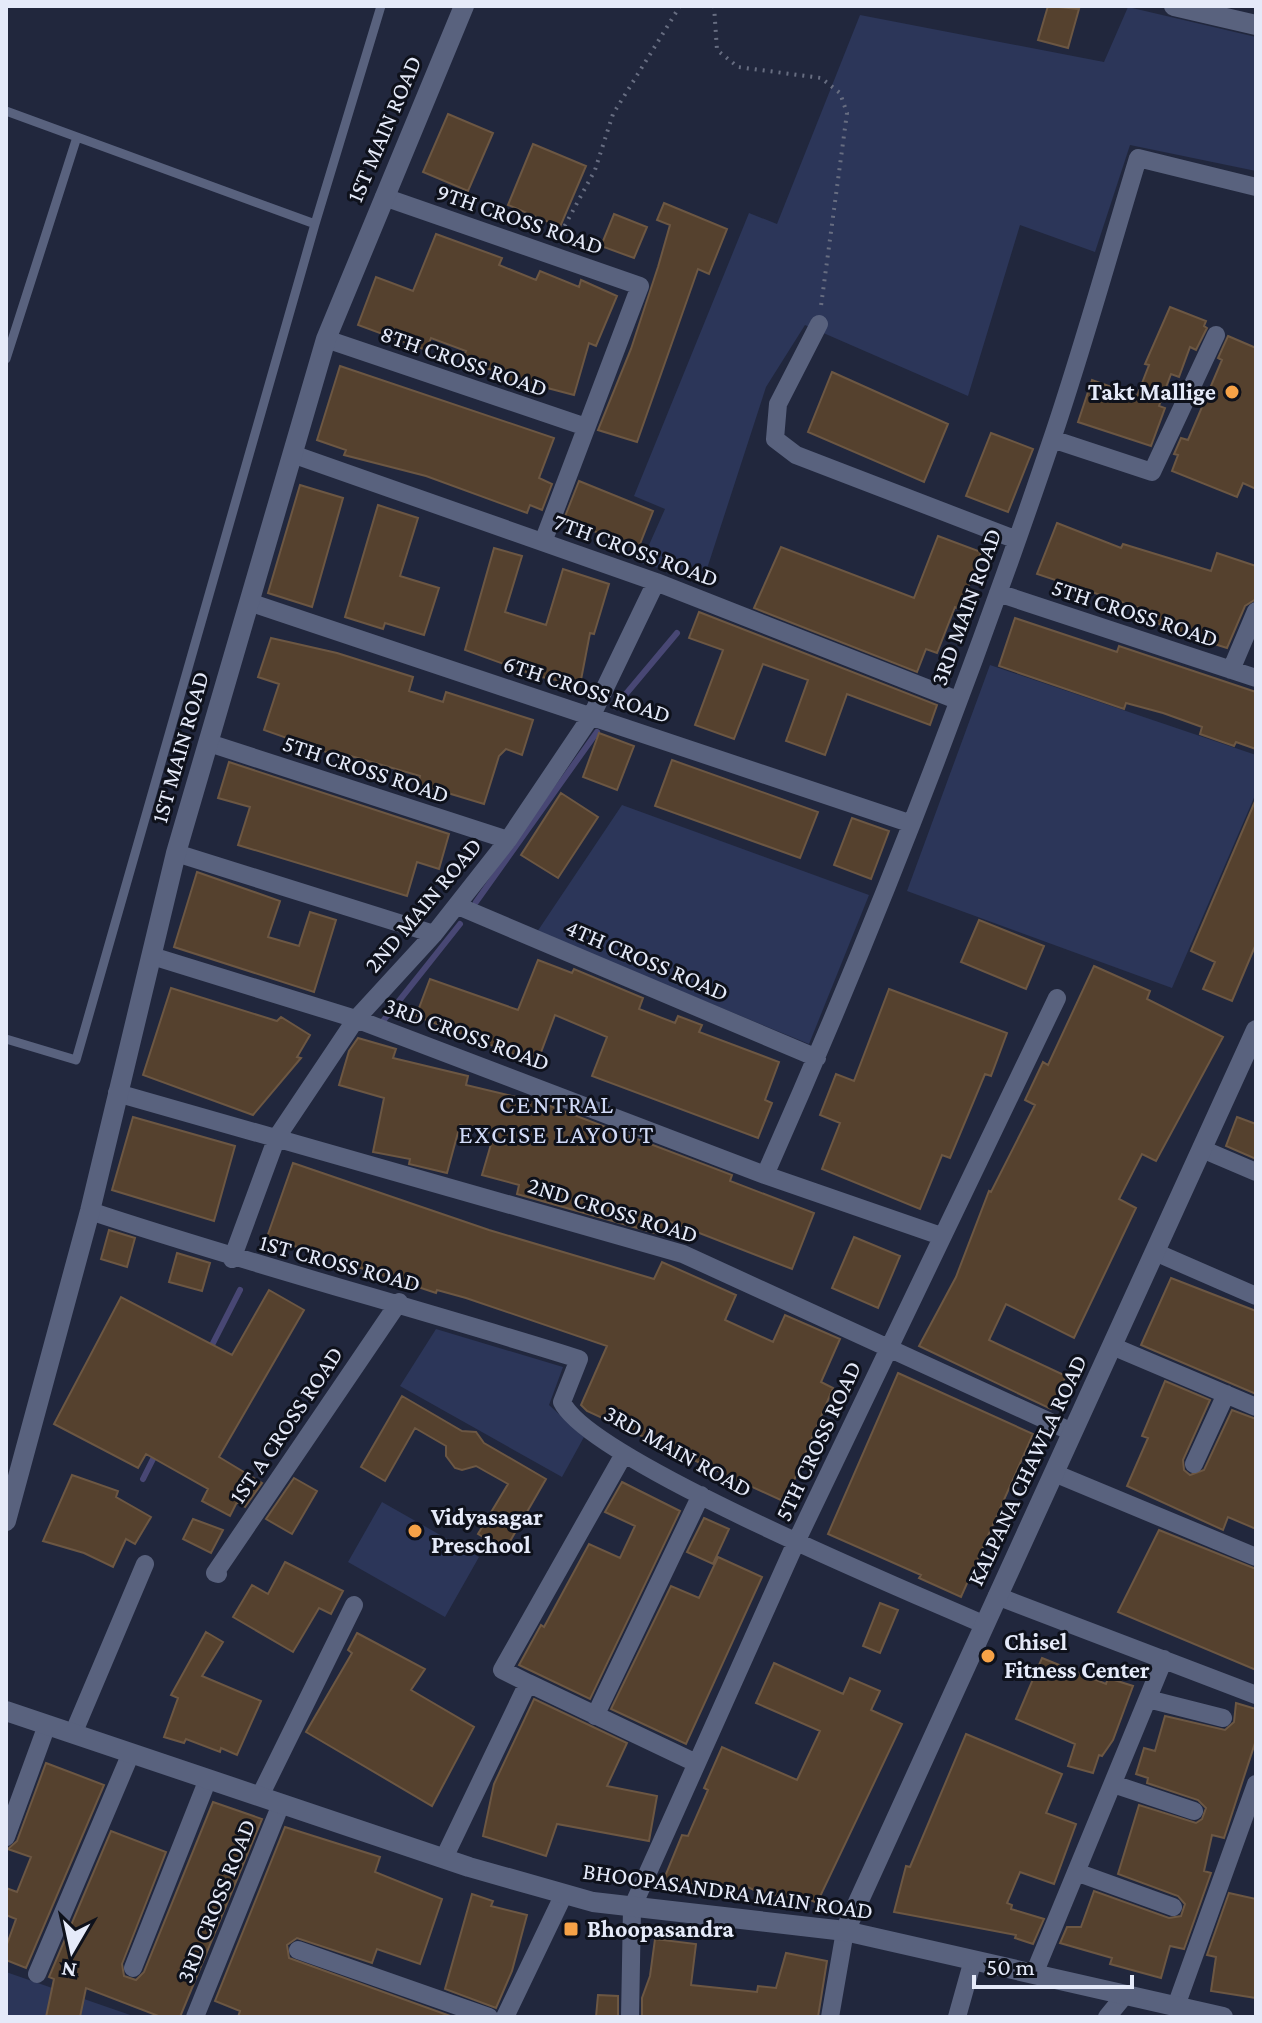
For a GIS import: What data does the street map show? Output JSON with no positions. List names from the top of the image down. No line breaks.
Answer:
{"streets":{"street":["1ST MAIN ROAD","9TH CROSS ROAD","8TH CROSS ROAD","7TH CROSS ROAD","3RD MAIN ROAD","5TH CROSS ROAD","6TH CROSS ROAD","2ND MAIN ROAD","4TH CROSS ROAD","3RD CROSS ROAD","2ND CROSS ROAD","1ST CROSS ROAD","1ST A CROSS ROAD","KALPANA CHAWLA ROAD","BHOOPASANDRA MAIN ROAD"]},"crossings":[["1ST MAIN ROAD","9TH CROSS ROAD"],["1ST MAIN ROAD","8TH CROSS ROAD"],["1ST MAIN ROAD","7TH CROSS ROAD"],["1ST MAIN ROAD","5TH CROSS ROAD"],["1ST MAIN ROAD","6TH CROSS ROAD"],["1ST MAIN ROAD","3RD CROSS ROAD"],["1ST MAIN ROAD","2ND CROSS ROAD"],["1ST MAIN ROAD","1ST CROSS ROAD"],["9TH CROSS ROAD","8TH CROSS ROAD"],["7TH CROSS ROAD","3RD MAIN ROAD"],["7TH CROSS ROAD","2ND MAIN ROAD"],["3RD MAIN ROAD","5TH CROSS ROAD"],["3RD MAIN ROAD","6TH CROSS ROAD"],["3RD MAIN ROAD","4TH CROSS ROAD"],["3RD MAIN ROAD","3RD CROSS ROAD"],["3RD MAIN ROAD","1ST CROSS ROAD"],["3RD MAIN ROAD","KALPANA CHAWLA ROAD"],["5TH CROSS ROAD","2ND MAIN ROAD"],["5TH CROSS ROAD","3RD CROSS ROAD"],["5TH CROSS ROAD","2ND CROSS ROAD"],["5TH CROSS ROAD","BHOOPASANDRA MAIN ROAD"],["6TH CROSS ROAD","2ND MAIN ROAD"],["2ND MAIN ROAD","4TH CROSS ROAD"],["2ND MAIN ROAD","3RD CROSS ROAD"],["2ND MAIN ROAD","2ND CROSS ROAD"],["2ND MAIN ROAD","1ST CROSS ROAD"],["3RD CROSS ROAD","BHOOPASANDRA MAIN ROAD"],["2ND CROSS ROAD","KALPANA CHAWLA ROAD"],["1ST CROSS ROAD","1ST A CROSS ROAD"],["KALPANA CHAWLA ROAD","BHOOPASANDRA MAIN ROAD"]],"districts":["CENTRAL EXCISE LAYOUT"],"places":{"other":["Takt Mallige","Vidyasagar Preschool","Chisel Fitness Center"],"transit":["Bhoopasandra"]},"scale_bar":"50 m","north":"bottom"}
